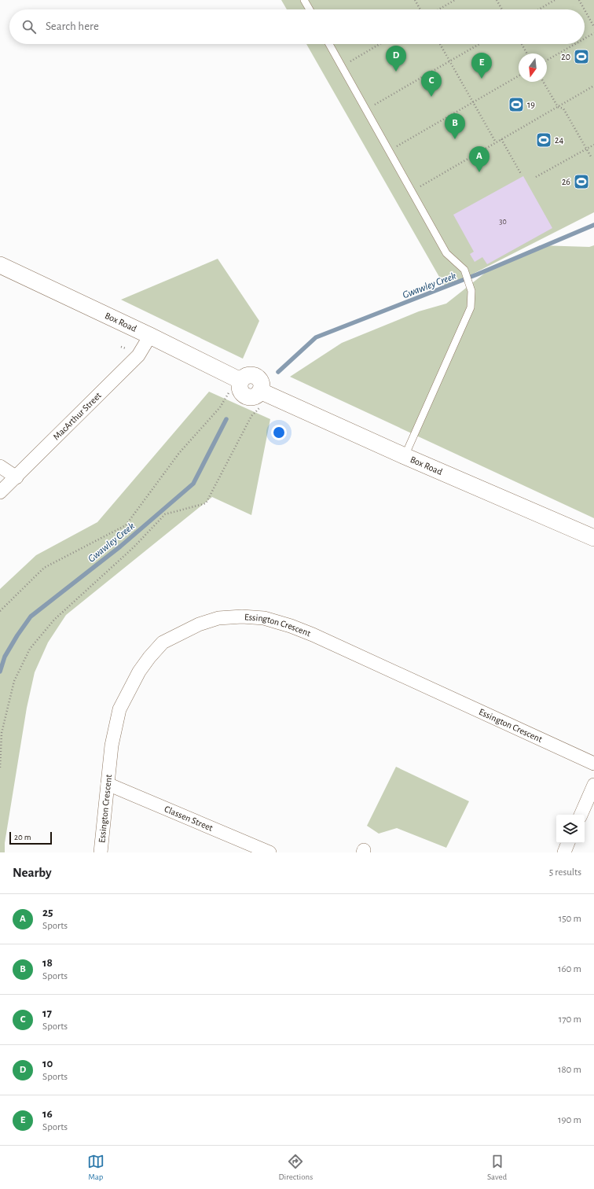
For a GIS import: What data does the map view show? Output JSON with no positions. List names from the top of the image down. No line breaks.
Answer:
{"streets":{"street":["Box Road","MacArthur Street","Essington Crescent","Classen Street"]},"crossings":[["Box Road","MacArthur Street"],["Essington Crescent","Classen Street"]],"water":["Gwawley Creek"],"places":{"sports":["20","19","24","26"]},"house_numbers":["30"],"scale_bar":"20 m","north":"bottom","page":{"search":"Search here","pins":["D","E","C","B","A"],"scale":"20 m","heading":["Nearby","5 results"],"list":[{"mark":"A","name":"25","note":"Sports","value":"150 m"},{"mark":"B","name":"18","note":"Sports","value":"160 m"},{"mark":"C","name":"17","note":"Sports","value":"170 m"},{"mark":"D","name":"10","note":"Sports","value":"180 m"},{"mark":"E","name":"16","note":"Sports","value":"190 m"}],"nav":["Map","Directions","Saved"]}}
